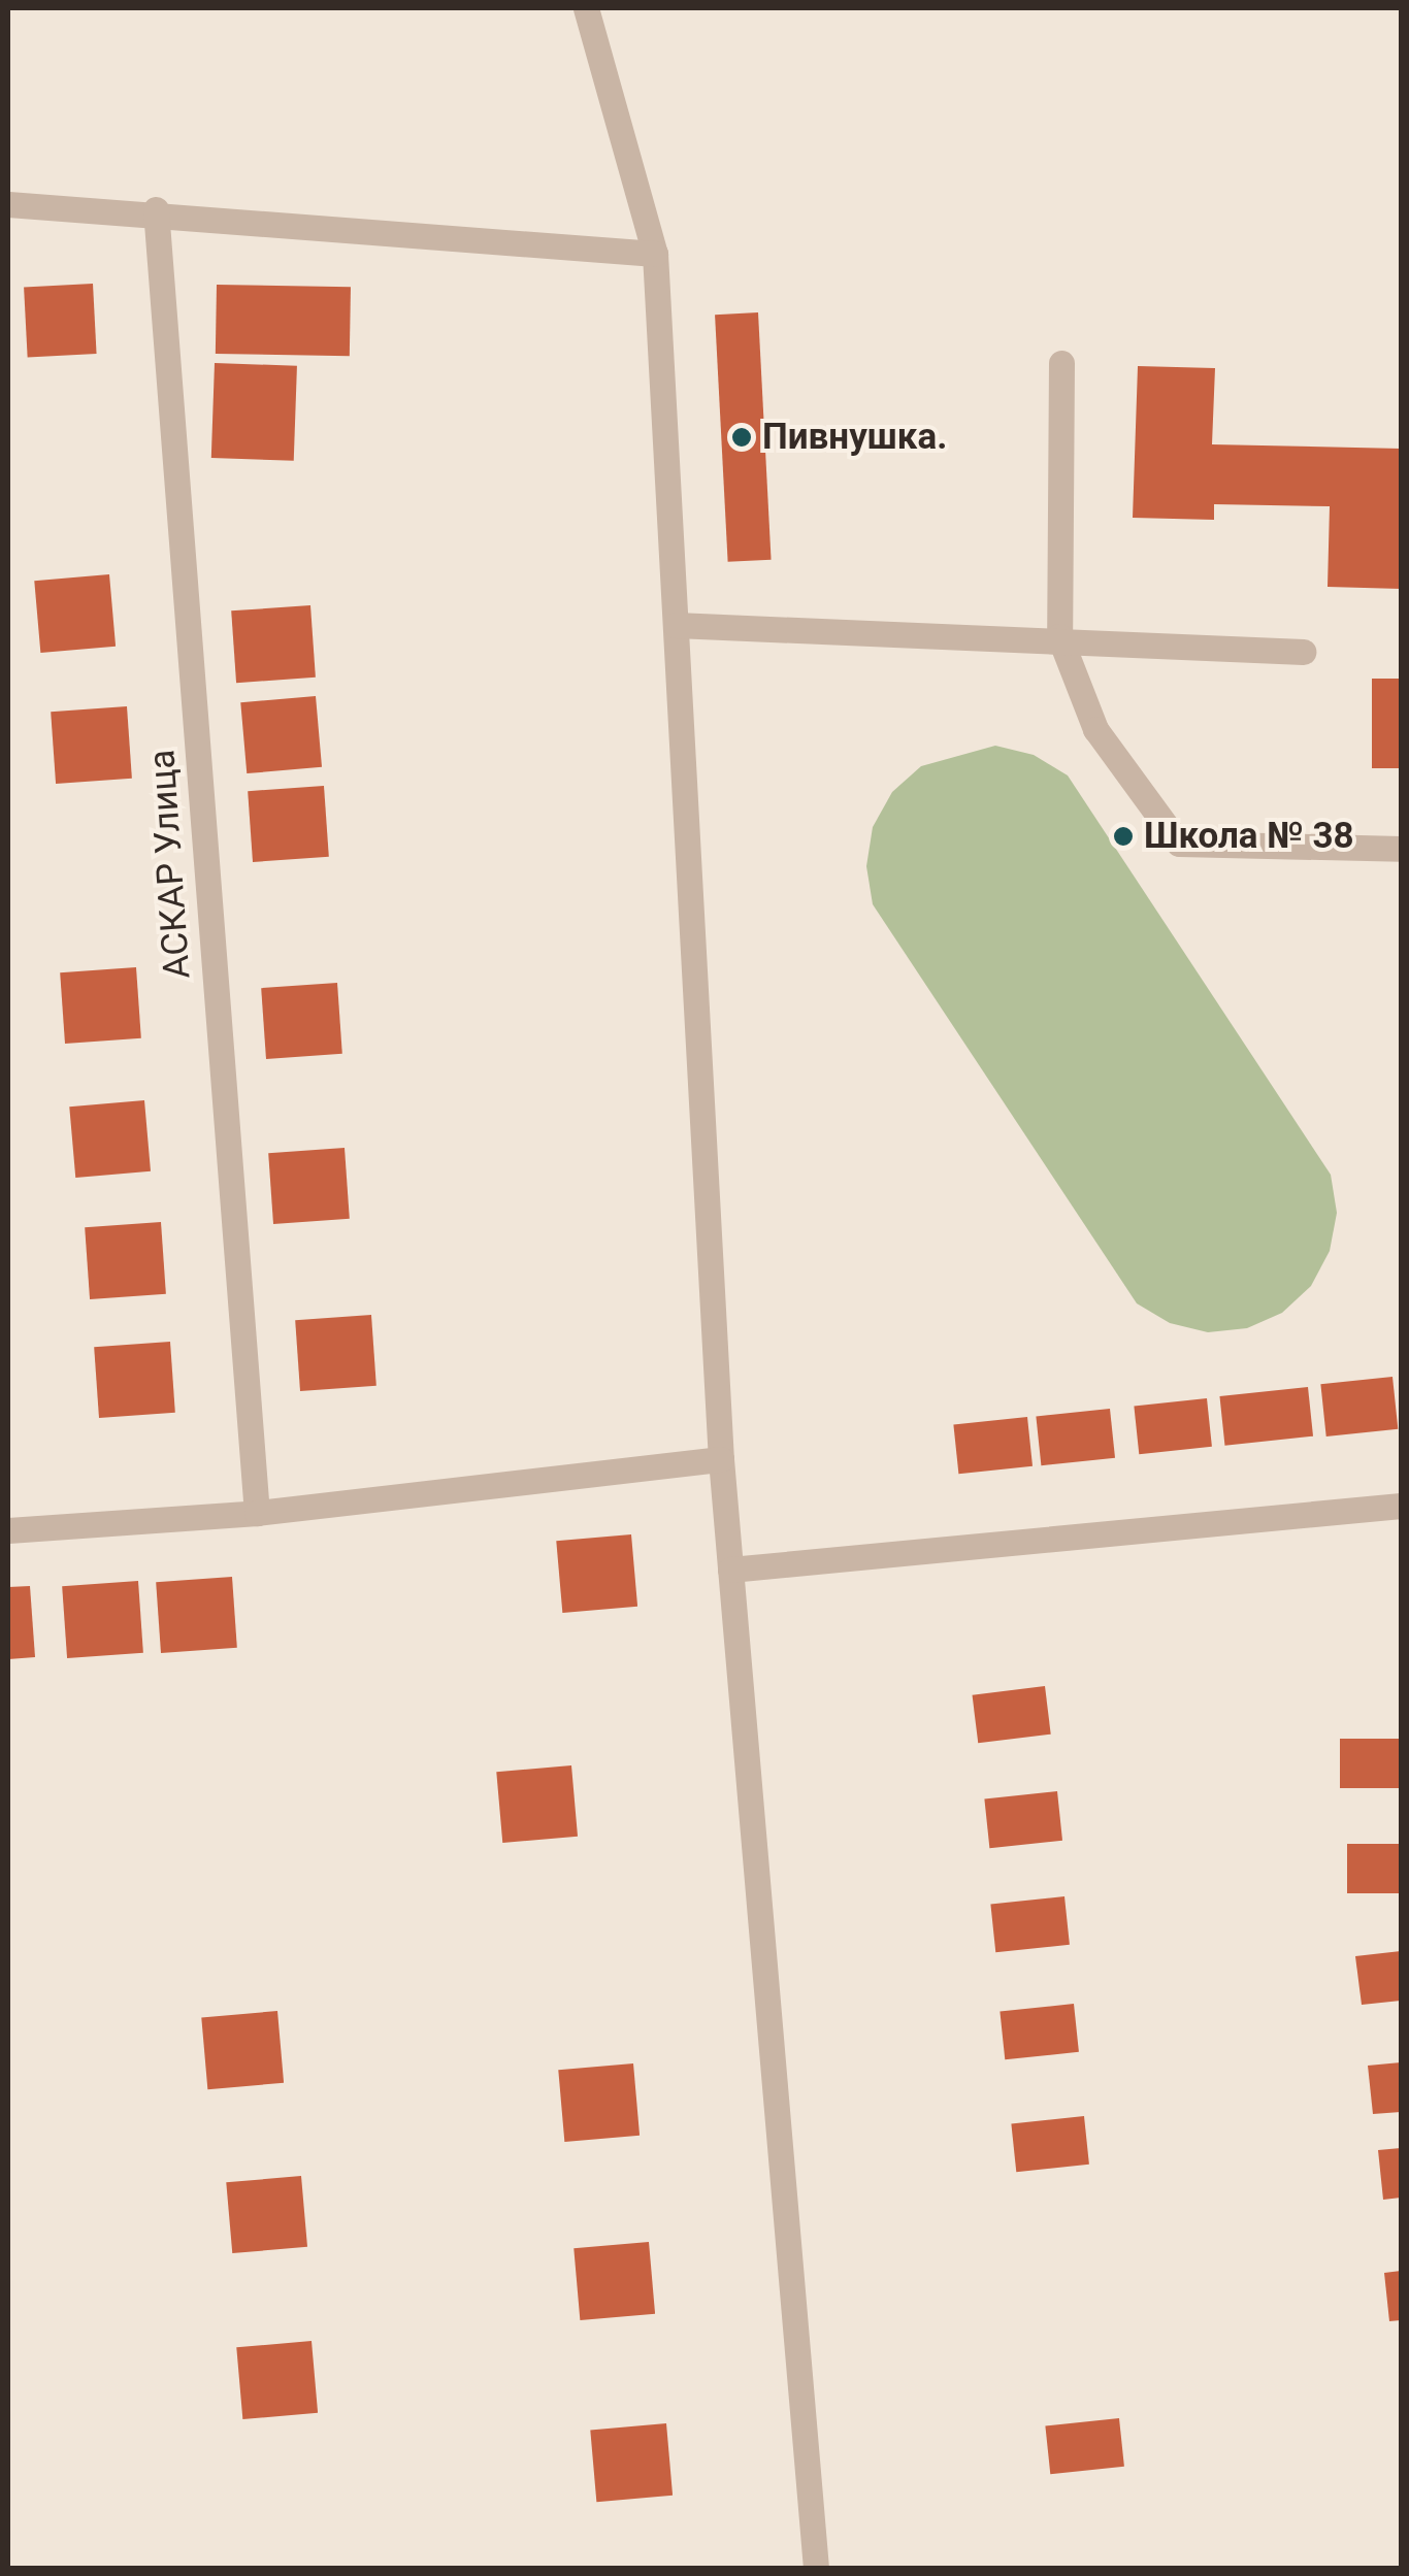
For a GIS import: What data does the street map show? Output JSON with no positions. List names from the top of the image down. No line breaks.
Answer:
{"streets":{"street":["АСКАР Улица"]},"places":["Пивнушка.","Школа № 38"]}
